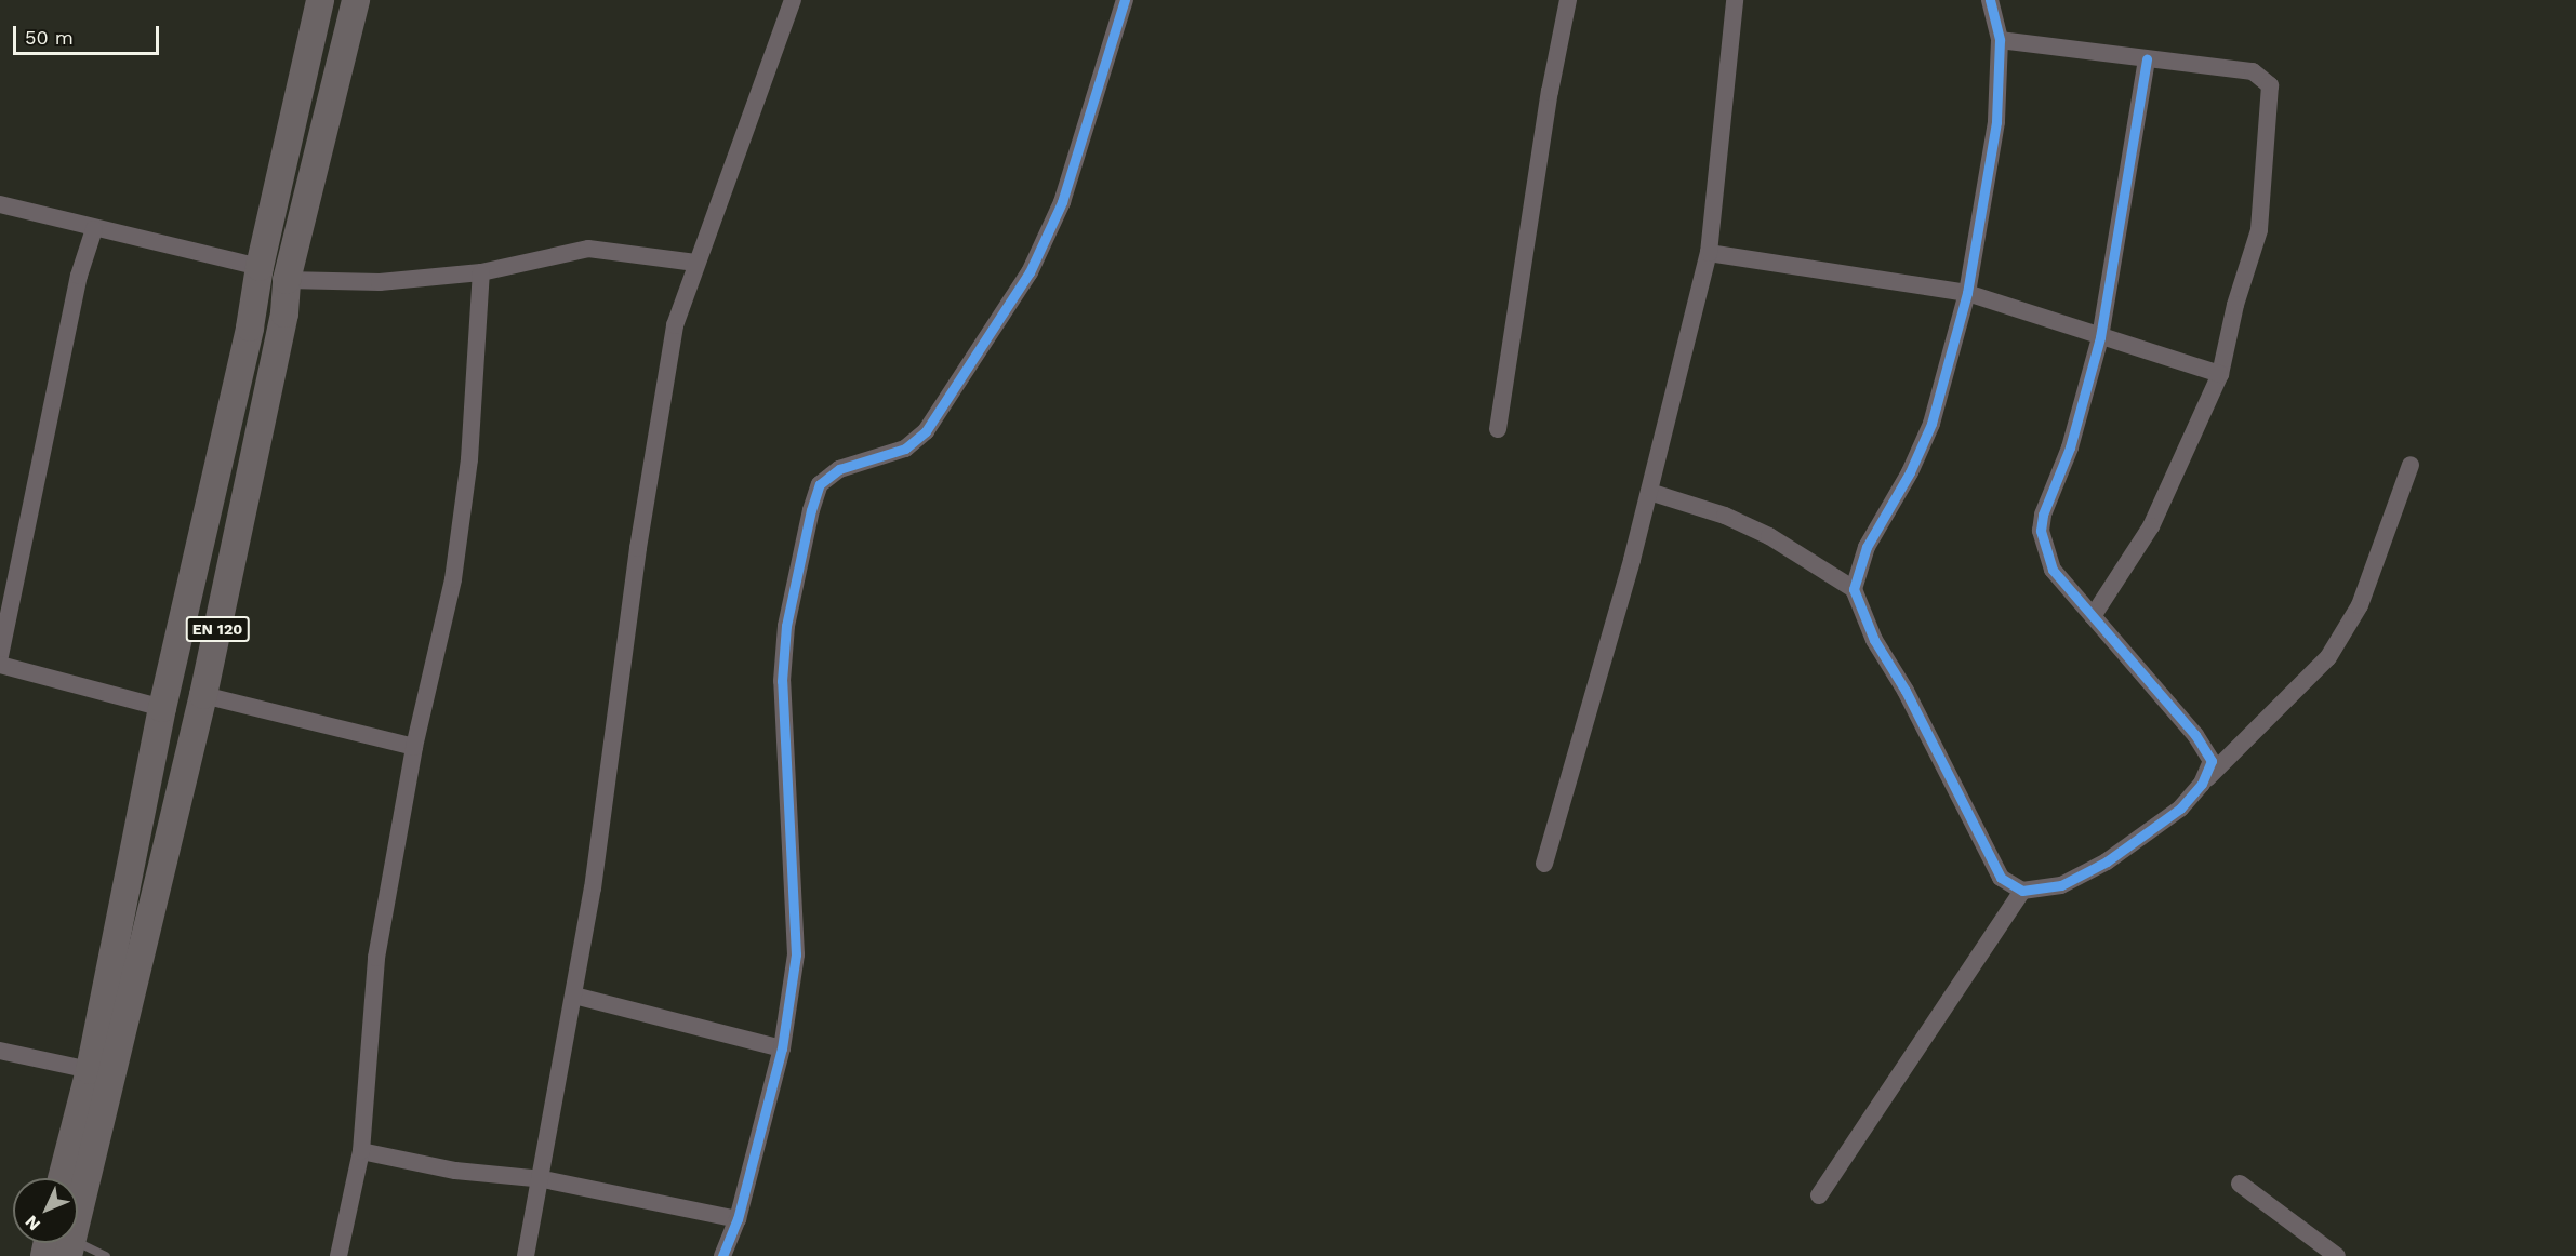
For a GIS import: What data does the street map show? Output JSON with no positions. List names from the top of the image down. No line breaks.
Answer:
{"streets":{"main road":["EN 120"]},"scale_bar":"50 m","north":"bottom left"}
